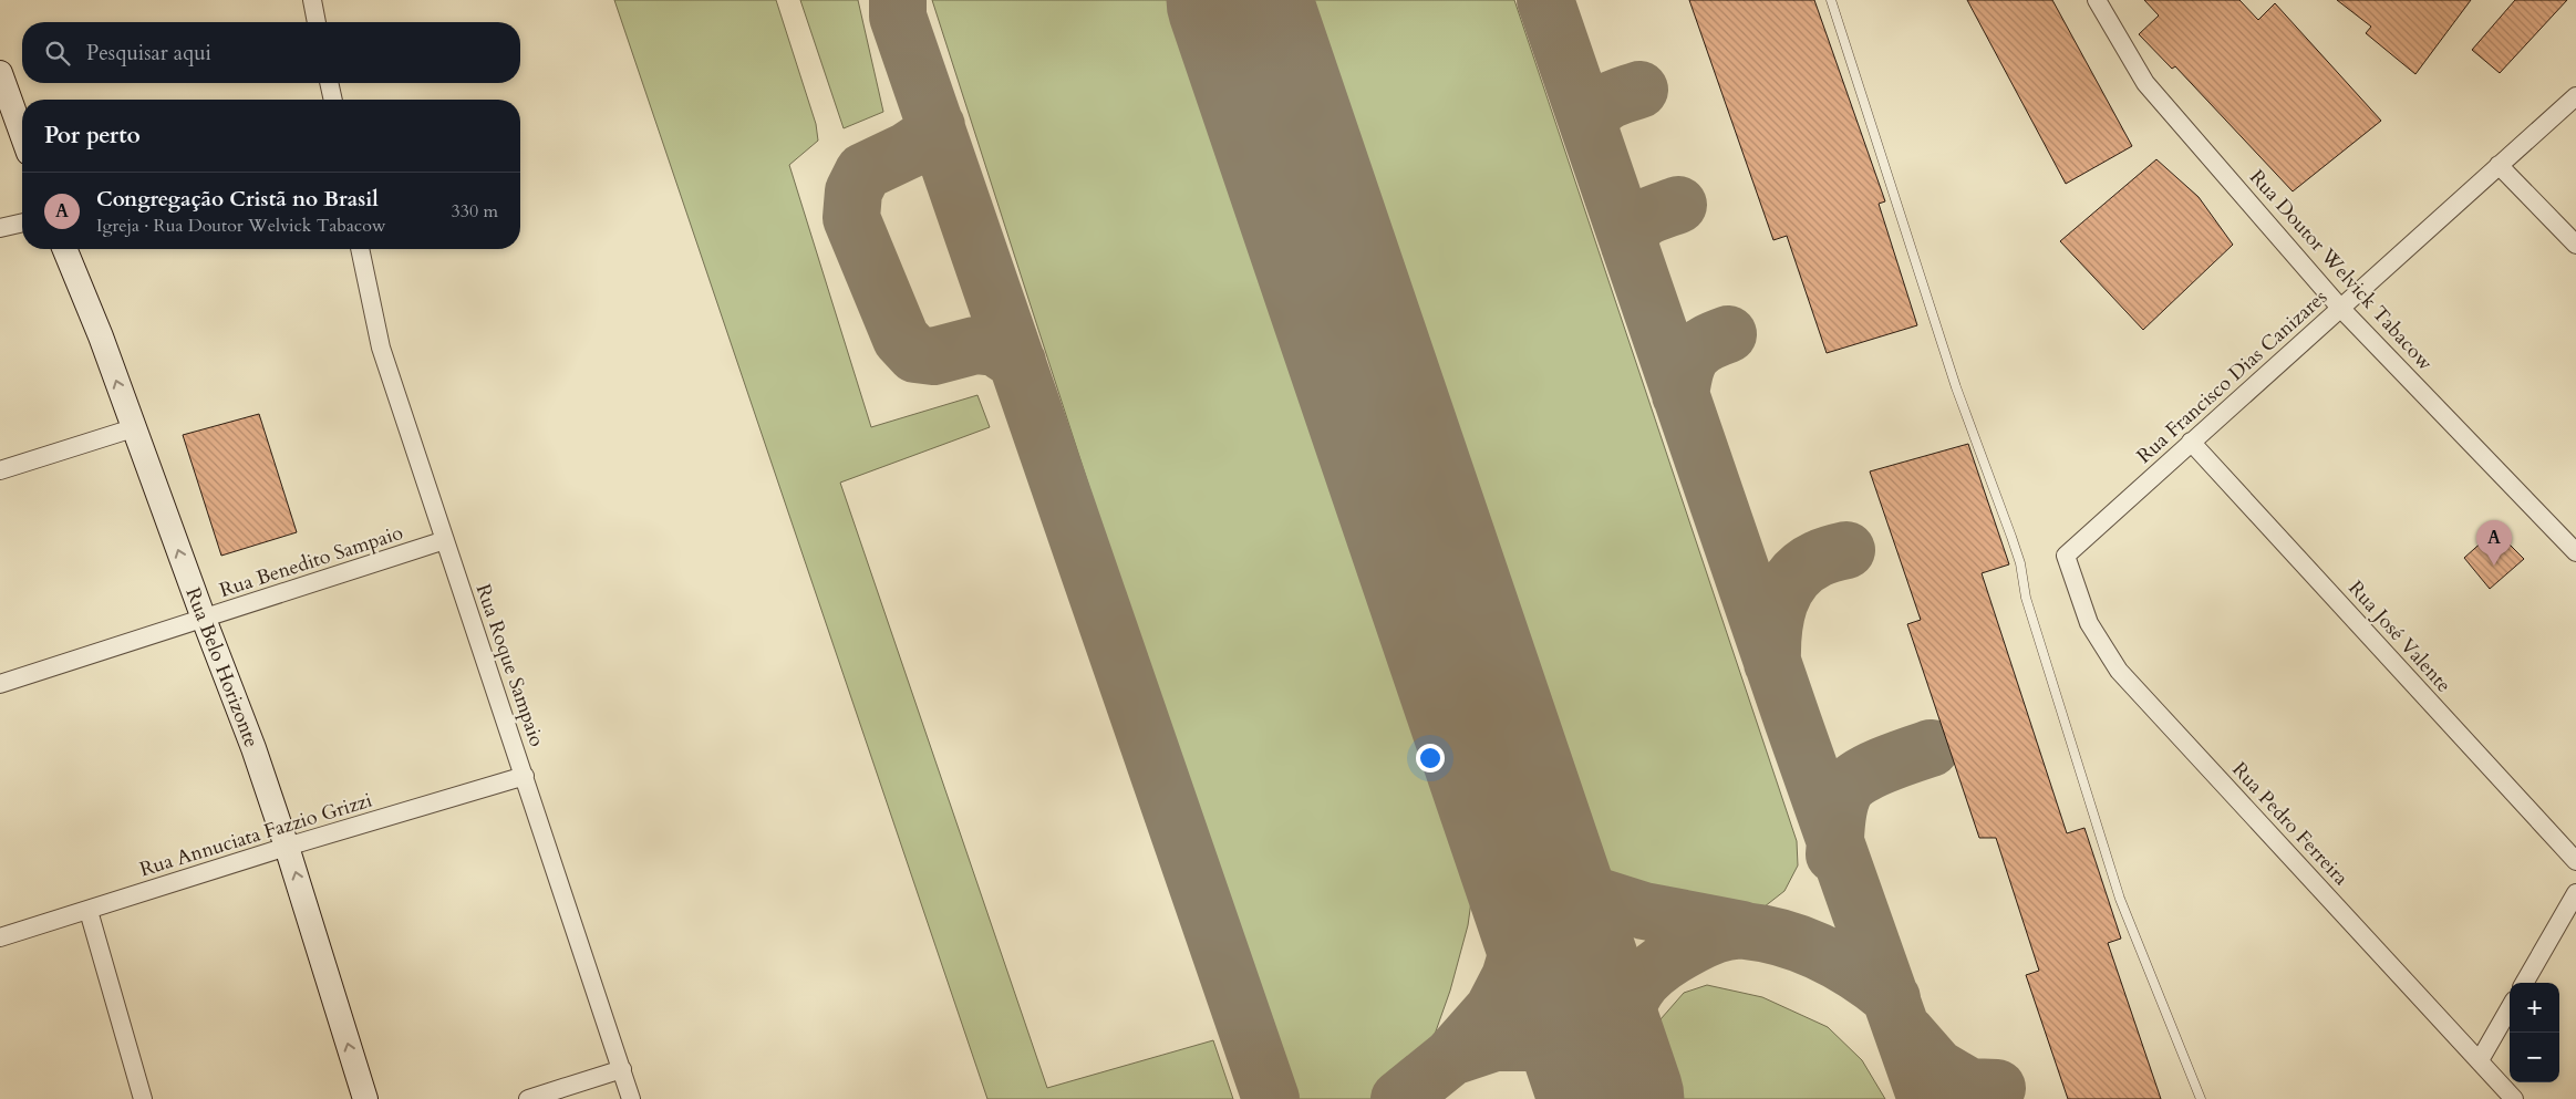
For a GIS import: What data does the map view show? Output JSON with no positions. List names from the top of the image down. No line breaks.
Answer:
{"streets":{"street":["Rua Doutor Welvick Tabacow","Rua Francisco Dias Canizares","Rua Benedito Sampaio","Rua José Valente","Rua Roque Sampaio","Rua Belo Horizonte","Rua Pedro Ferreira","Rua Annuciata Fazzio Grizzi"]},"crossings":[["Rua Doutor Welvick Tabacow","Rua Francisco Dias Canizares"],["Rua Francisco Dias Canizares","Rua José Valente"],["Rua Francisco Dias Canizares","Rua Pedro Ferreira"],["Rua Benedito Sampaio","Rua Roque Sampaio"],["Rua Benedito Sampaio","Rua Belo Horizonte"],["Rua Roque Sampaio","Rua Annuciata Fazzio Grizzi"],["Rua Belo Horizonte","Rua Annuciata Fazzio Grizzi"]],"one_way":["Rua Belo Horizonte"],"page":{"search":"Pesquisar aqui","heading":"Por perto","list":[{"mark":"A","name":"Congregação Cristã no Brasil","note":"Igreja · Rua Doutor Welvick Tabacow","value":"330 m"}],"pins":"A","map_buttons":["+","−"]}}
